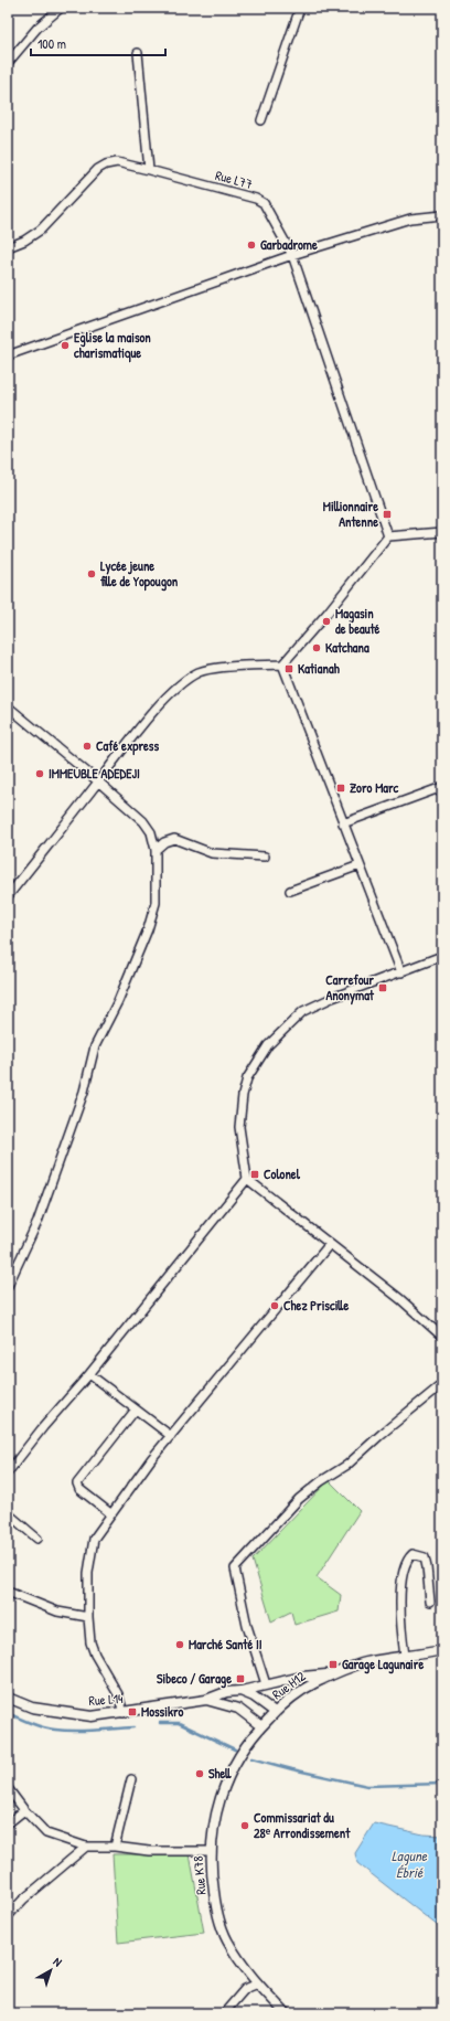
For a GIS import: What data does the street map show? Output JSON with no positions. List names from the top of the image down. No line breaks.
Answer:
{"streets":{"street":["Rue L77","Rue H12","Rue L14","Rue K78"]},"crossings":[["Rue H12","Rue L14"],["Rue H12","Rue K78"],["Rue L14","Rue K78"]],"water":["Lagune Ébrié"],"places":{"other":["Garbadrome","Eglise la maison charismatique","Lycée jeune fille de Yopougon","Magasin de beauté","Katchana","Café express","IMMEUBLE ADEDEJI","Chez Priscille","Marché Santé II","Shell","Commissariat du 28ᵉ Arrondissement"],"transit":["Millionnaire Antenne","Katianah","Zoro Marc","Carrefour Anonymat","Colonel","Garage Lagunaire","Sibeco / Garage","Mossikro"]},"scale_bar":"100 m","north":"top right"}
